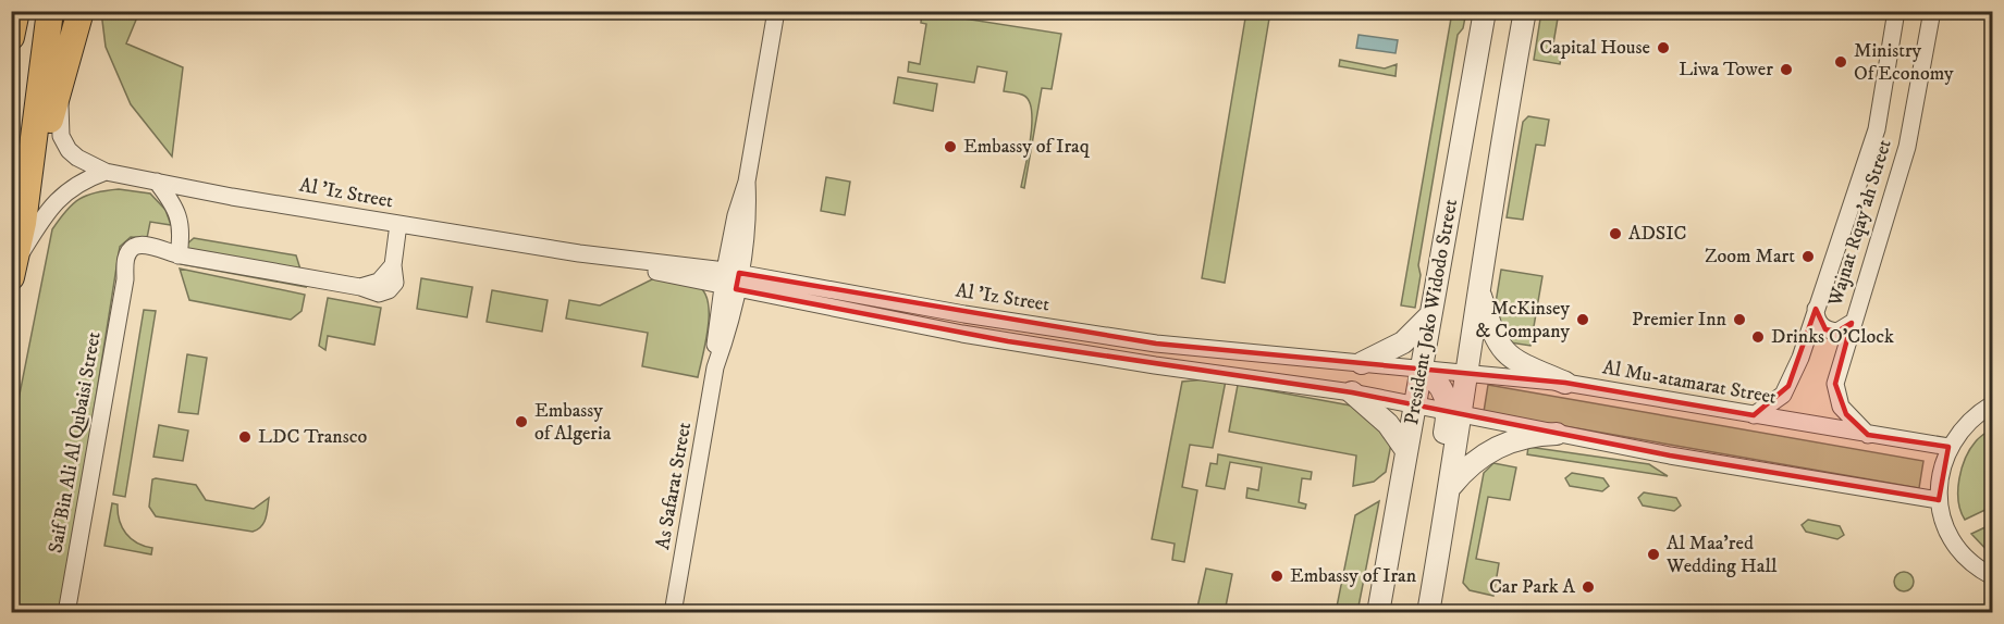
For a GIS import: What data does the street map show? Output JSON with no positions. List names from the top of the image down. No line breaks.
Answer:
{"streets":{"street":["Al 'Iz Street","Wajnat Rqay'ah Street","President Joko Widodo Street","Al Mu-atamarat Street","Saif Bin Ali Al Qubaisi Street","As Safarat Street"]},"crossings":[["Al 'Iz Street","President Joko Widodo Street"],["Al 'Iz Street","Al Mu-atamarat Street"],["Al 'Iz Street","Saif Bin Ali Al Qubaisi Street"],["Al 'Iz Street","As Safarat Street"],["Wajnat Rqay'ah Street","Al Mu-atamarat Street"],["President Joko Widodo Street","Al Mu-atamarat Street"]],"places":["Capital House","Ministry Of Economy","Liwa Tower","Embassy of Iraq","ADSIC","Zoom Mart","McKinsey & Company","Premier Inn","Drinks O'Clock","Embassy of Algeria","LDC Transco","Al Maa'red Wedding Hall","Embassy of Iran","Car Park A"]}
